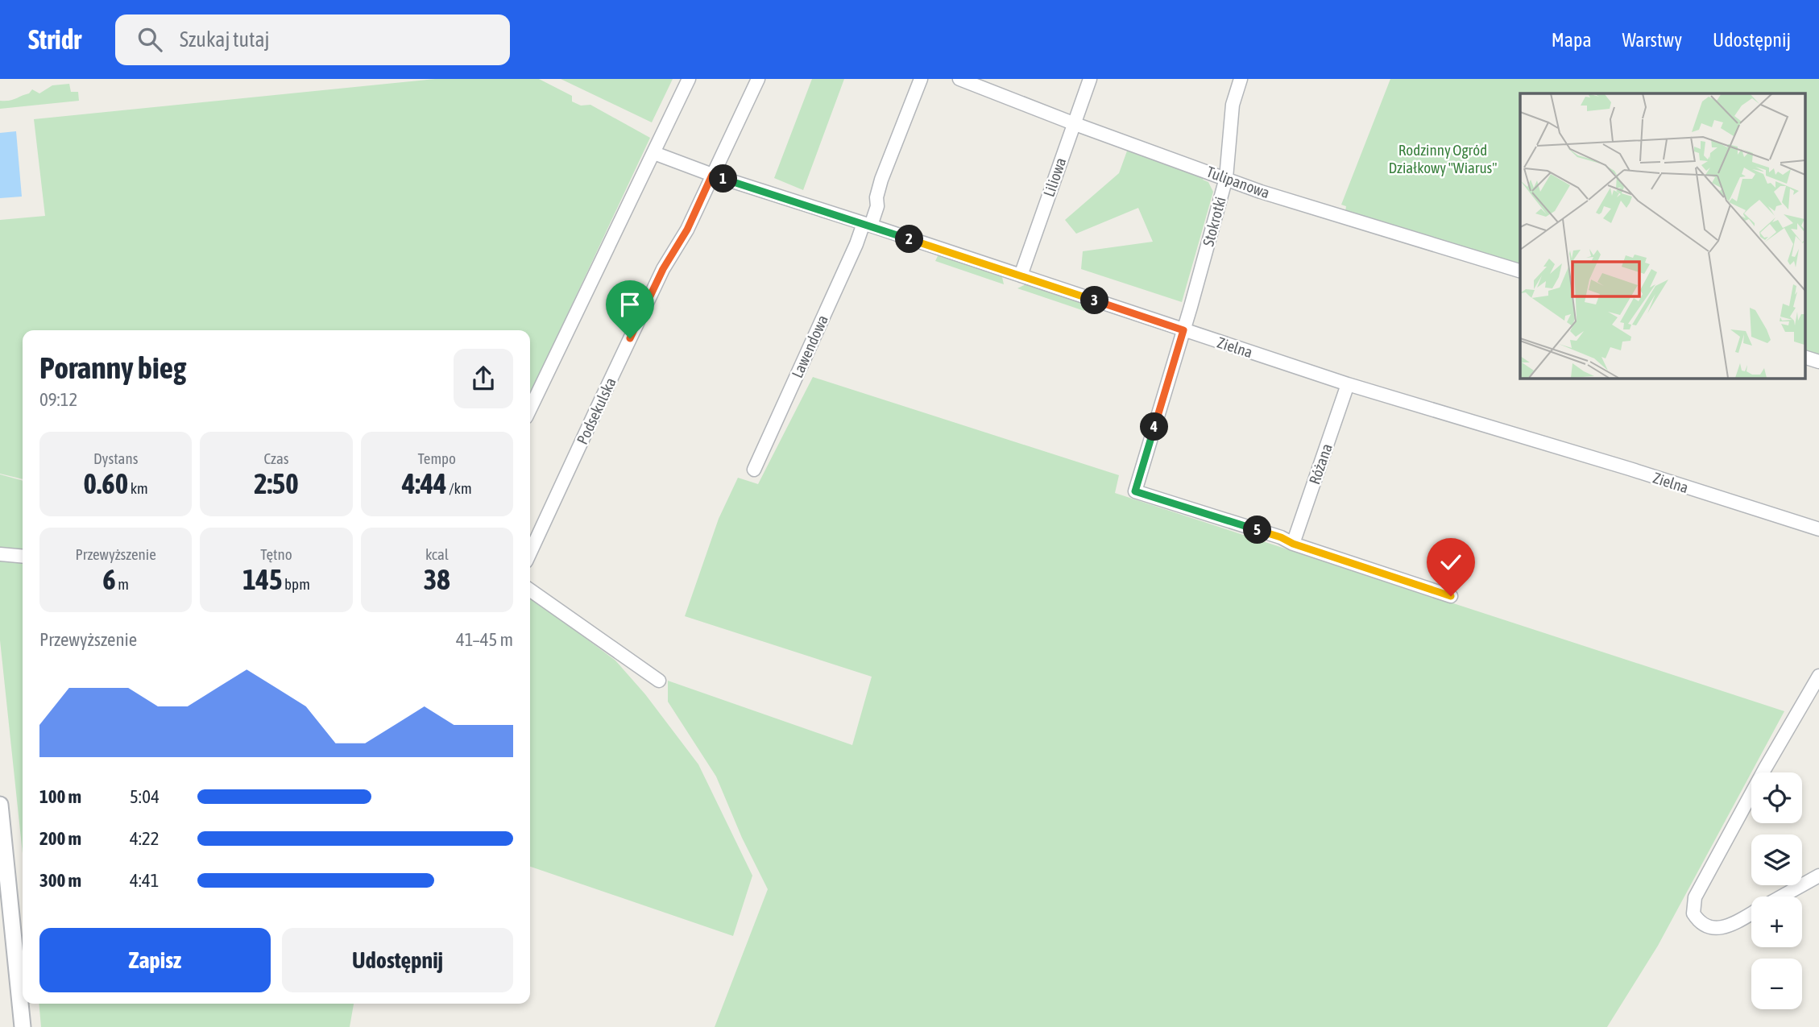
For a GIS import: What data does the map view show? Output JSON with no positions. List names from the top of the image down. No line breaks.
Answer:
{"streets":{"street":["Liliowa","Tulipanowa","Stokrotki","Lawendowa","Zielna","Podsekulska","Różana"]},"crossings":[["Liliowa","Tulipanowa"],["Liliowa","Zielna"],["Tulipanowa","Stokrotki"],["Stokrotki","Zielna"],["Stokrotki","Różana"],["Lawendowa","Zielna"],["Zielna","Podsekulska"],["Zielna","Różana"]],"parks":["Rodzinny Ogród Działkowy \"Wiarus\""],"page":{"header":"Stridr","search":"Szukaj tutaj","nav":["Mapa","Warstwy","Udostępnij"],"pins":["1","2","3","4","5"],"heading":["Poranny bieg","09:12"],"stats":[["Dystans","0.60 km"],["Czas","2:50"],["Tempo","4:44 /km"],["Przewyższenie","6 m"],["Tętno","145 bpm"],["kcal","38"]],"chart":["Przewyższenie","41–45 m"],"map_buttons":["+","−"],"list":[{"name":"100 m","note":"5:04"},{"name":"200 m","note":"4:22"},{"name":"300 m","note":"4:41"}],"buttons":["Zapisz","Udostępnij"]}}
